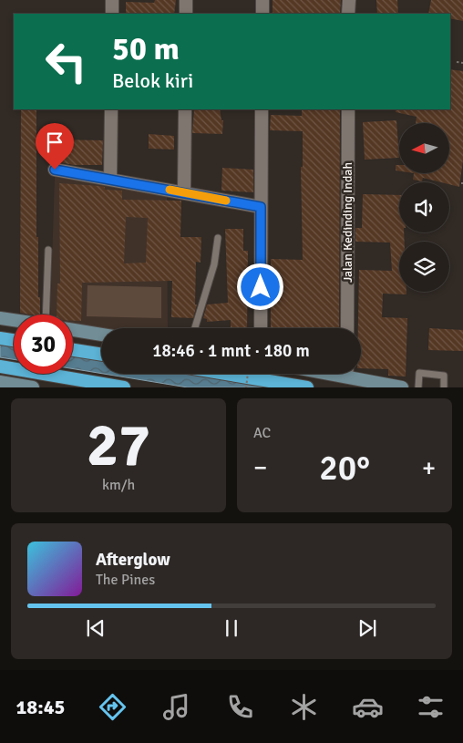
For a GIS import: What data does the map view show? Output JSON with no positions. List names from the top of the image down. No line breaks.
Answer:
{"streets":{"street":["Jalan Kedinding Indah"]},"north":"left","page":{"turn":["50 m","Belok kiri"],"limit":"30","trip":"18:46 · 1 mnt · 180 m","tile":[["27","km/h"],"AC"],"heat":["−","20°","+"],"song":["Afterglow","The Pines"],"tabs":"18:45"}}
